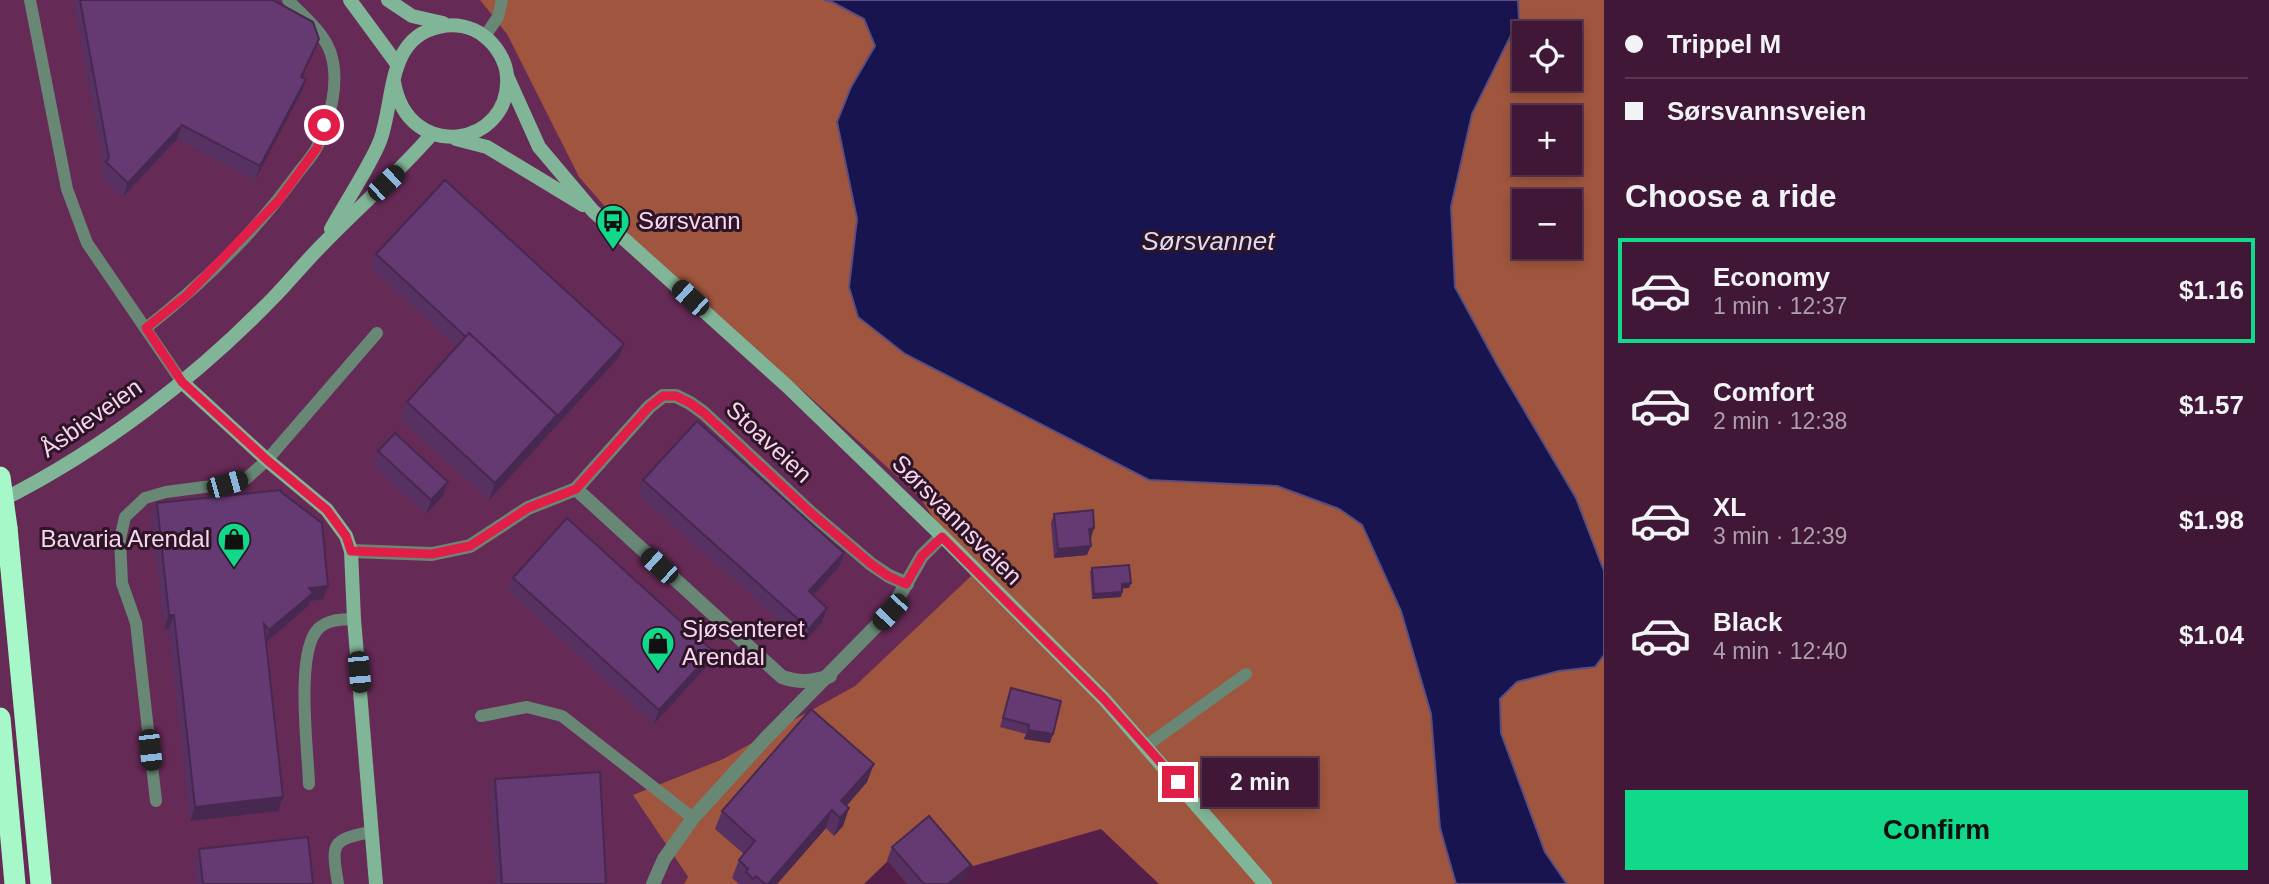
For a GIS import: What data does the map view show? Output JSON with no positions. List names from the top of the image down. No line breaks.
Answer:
{"streets":{"main road":["Åsbieveien","Sørsvannsveien"],"street":["Stoaveien"]},"crossings":[["Åsbieveien","Sørsvannsveien"]],"water":["Sørsvannet"],"places":{"bus stop":["Sørsvann"],"shop":["Bavaria Arendal","Sjøsenteret Arendal"]},"page":{"banner":["Trippel M","Sørsvannsveien"],"map_buttons":["+","−"],"heading":"Choose a ride","list":[{"name":"Economy","note":"1 min · 12:37","value":"$1.16"},{"name":"Comfort","note":"2 min · 12:38","value":"$1.57"},{"name":"XL","note":"3 min · 12:39","value":"$1.98"},{"name":"Black","note":"4 min · 12:40","value":"$1.04"}],"bubble":"2 min","buttons":"Confirm"}}
